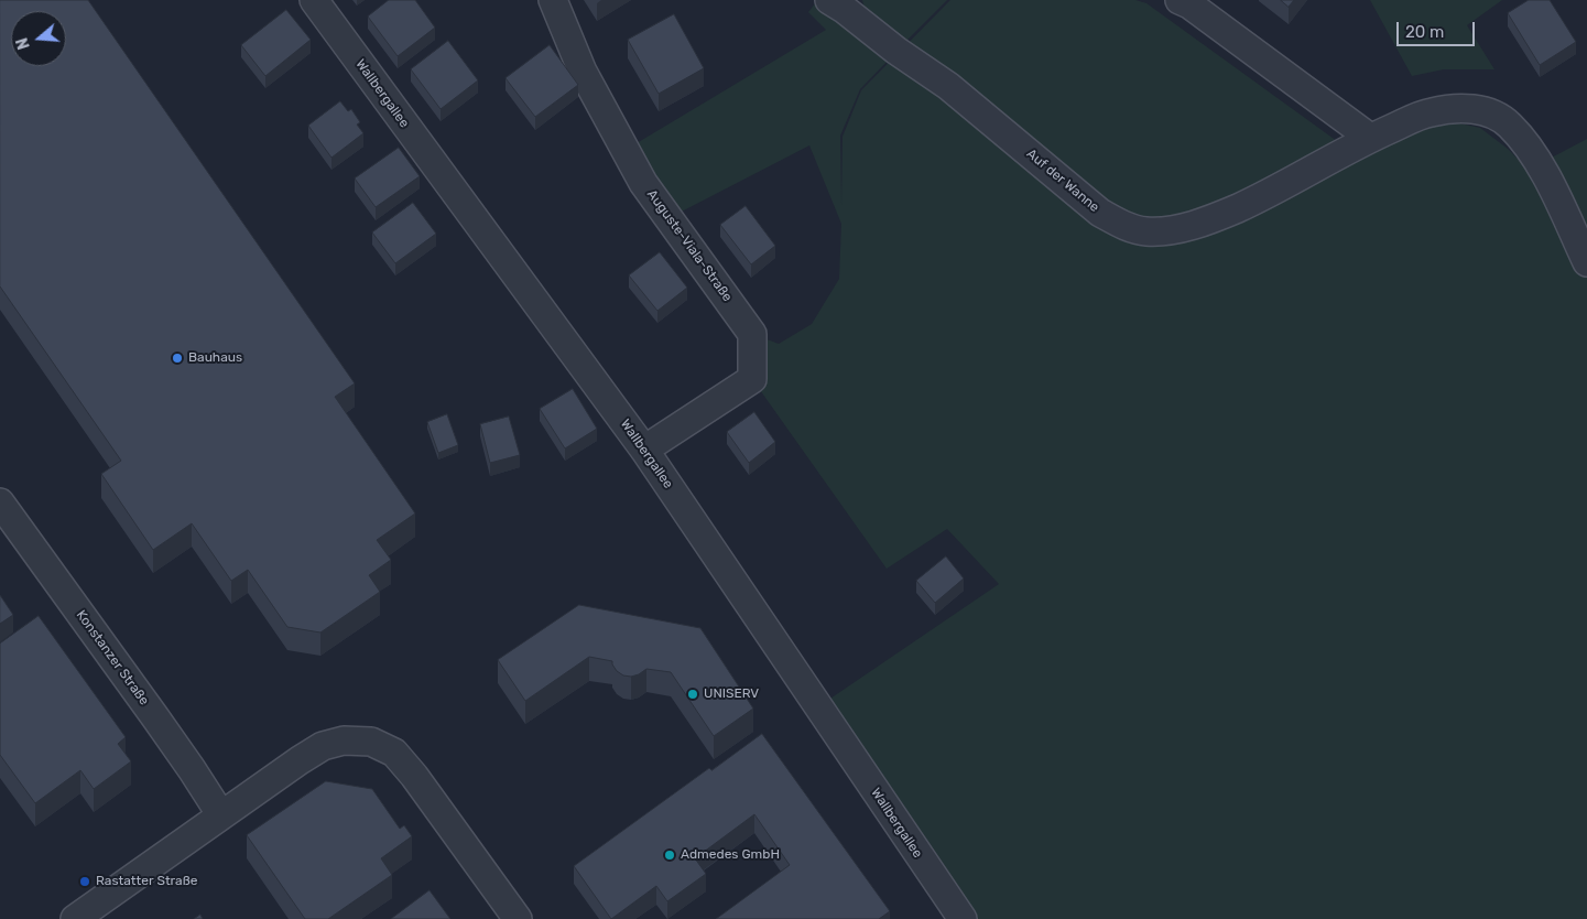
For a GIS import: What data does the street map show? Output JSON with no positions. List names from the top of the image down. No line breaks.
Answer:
{"streets":{"street":["Wallbergallee","Auf der Wanne","Auguste-Viala-Straße","Konstanzer Straße"]},"crossings":[["Wallbergallee","Auguste-Viala-Straße"]],"places":["Bauhaus","UNISERV","Admedes GmbH","Rastatter Straße"],"scale_bar":"20 m","north":"left"}
